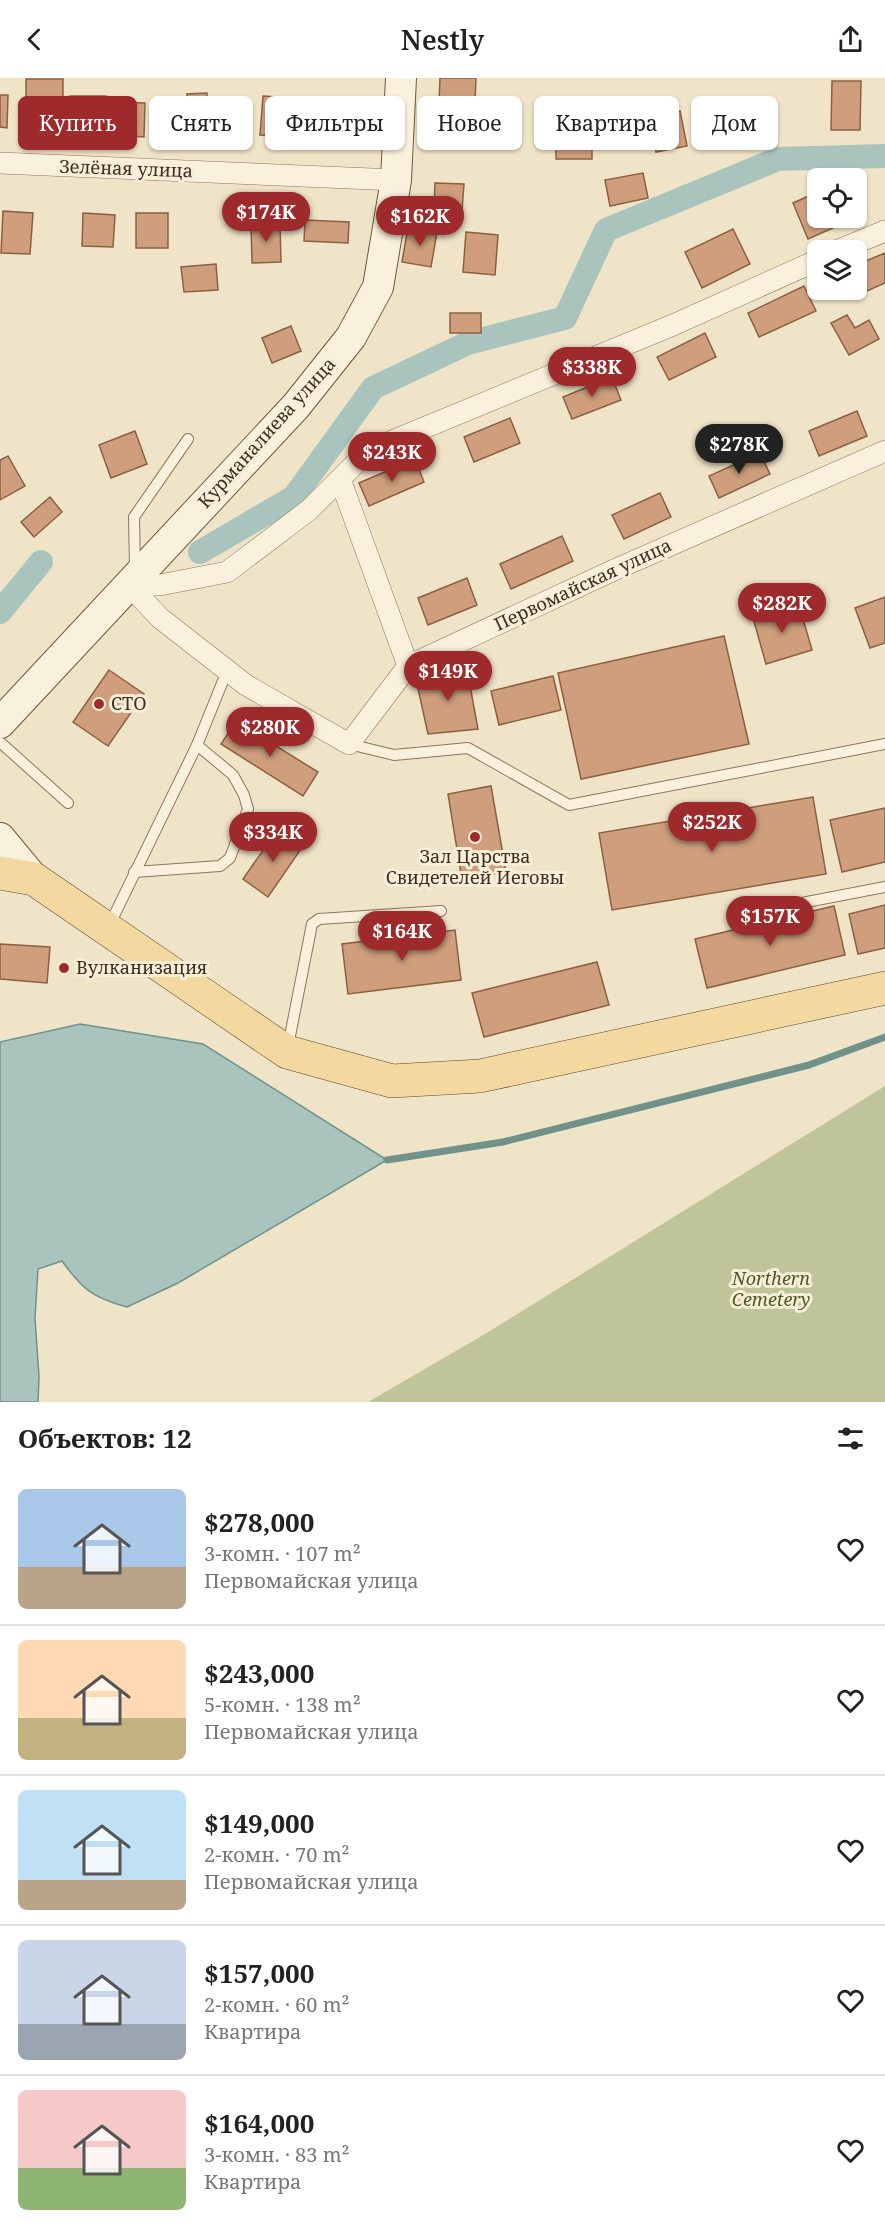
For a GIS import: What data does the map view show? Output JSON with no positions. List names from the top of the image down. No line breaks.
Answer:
{"streets":{"main road":["Курманалиева улица"],"street":["Зелёная улица","Первомайская улица"]},"crossings":[["Зелёная улица","Курманалиева улица"]],"parks":["Northern Cemetery"],"places":["СТО","Зал Царства Свидетелей Иеговы","Вулканизация"],"page":{"header":"Nestly","chip":["Купить","Снять","Фильтры","Новое","Квартира","Дом"],"price":["$174K","$162K","$338K","$278K","$243K","$282K","$149K","$280K","$252K","$334K","$157K","$164K"],"heading":"Объектов: 12","list":[{"name":"$278,000","note":"3-комн. · 107 m² · Первомайская улица"},{"name":"$243,000","note":"5-комн. · 138 m² · Первомайская улица"},{"name":"$149,000","note":"2-комн. · 70 m² · Первомайская улица"},{"name":"$157,000","note":"2-комн. · 60 m² · Квартира"},{"name":"$164,000","note":"3-комн. · 83 m² · Квартира"}]}}
